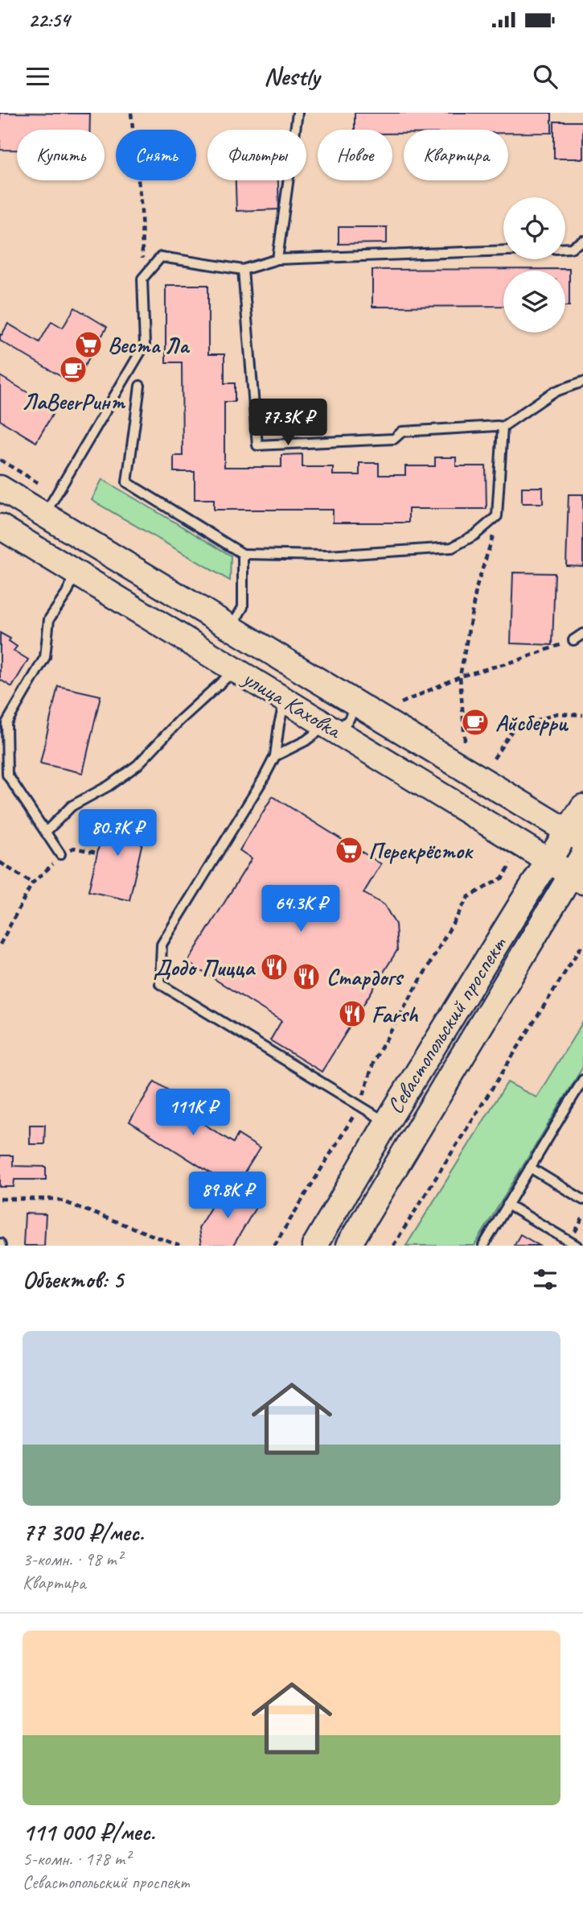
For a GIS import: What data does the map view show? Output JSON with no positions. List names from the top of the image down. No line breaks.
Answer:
{"streets":{"main road":["улица Каховка","Севастопольский проспект"]},"crossings":[["улица Каховка","Севастопольский проспект"]],"places":{"supermarket":["Веста Ла","Перекрёсток"],"cafe":["ЛаBeerРинт","Айсберри"],"restaurant":["Додо Пицца","Стардогs","Farsh"]},"page":{"status":"22:54","header":"Nestly","chip":["Купить","Снять","Фильтры","Новое","Квартира"],"price":["77.3K ₽","80.7K ₽","64.3K ₽","111K ₽","89.8K ₽"],"heading":"Объектов: 5","list":[{"name":"77 300 ₽/мес.","note":"3-комн. · 98 m² · Квартира"},{"name":"111 000 ₽/мес.","note":"5-комн. · 178 m² · Севастопольский проспект"}]}}
